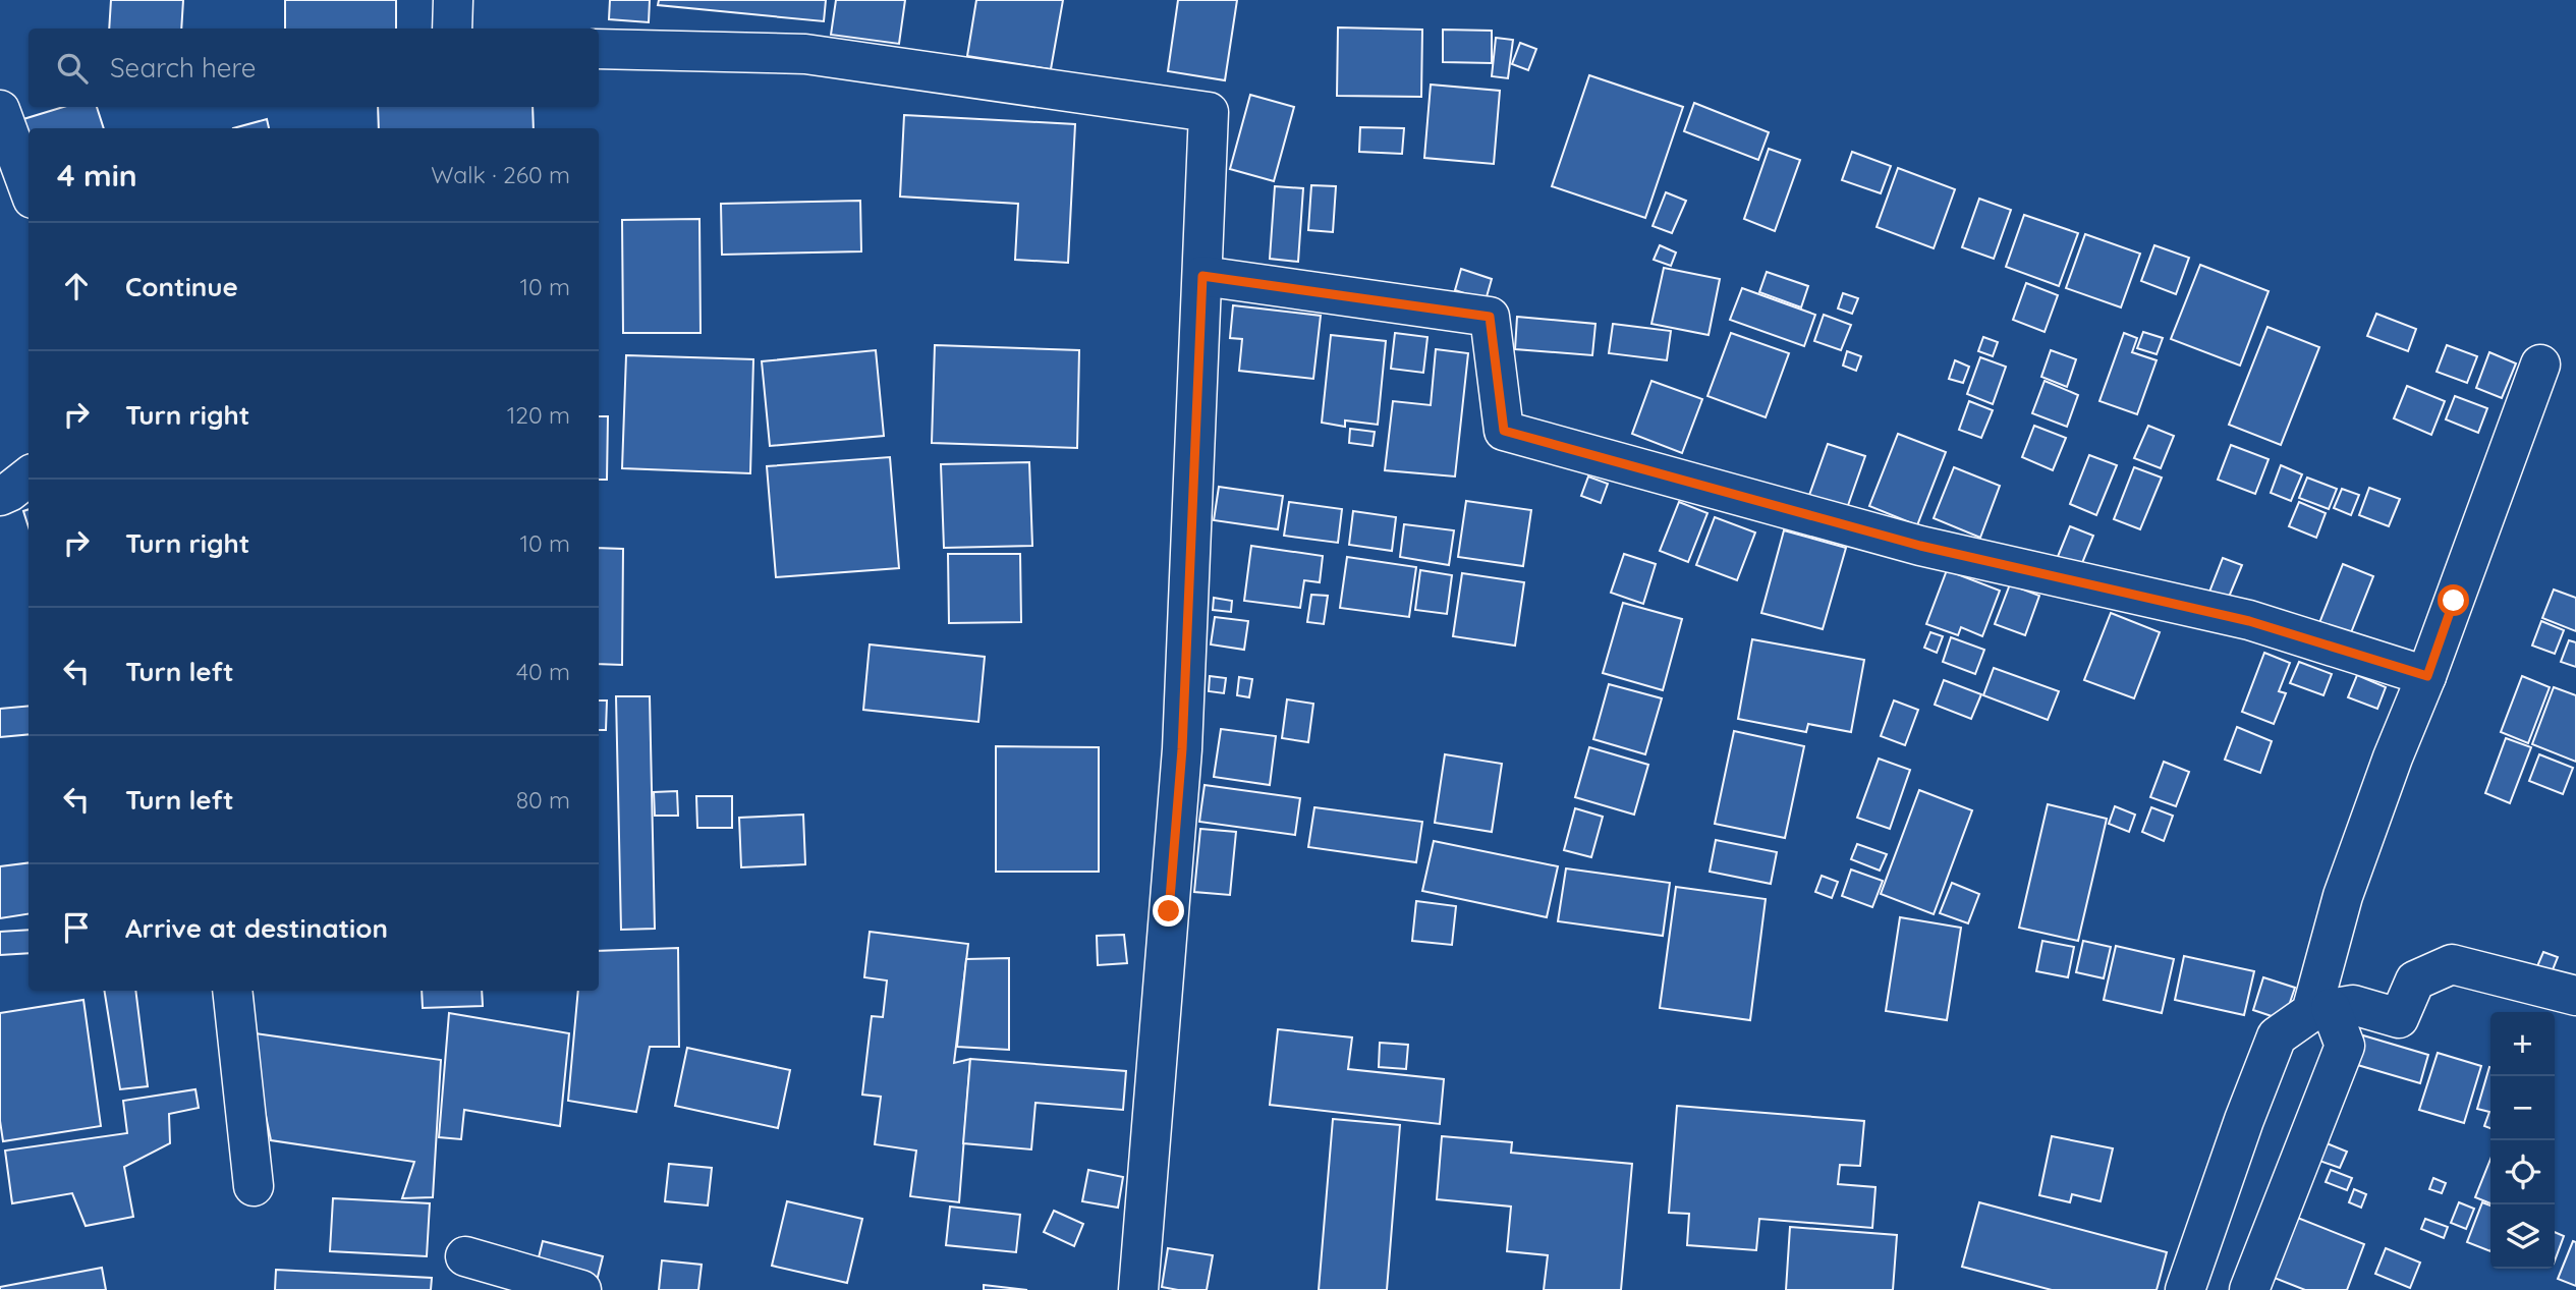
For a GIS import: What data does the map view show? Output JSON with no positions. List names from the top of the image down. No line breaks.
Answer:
{"page":{"search":"Search here","heading":["4 min","Walk · 260 m"],"list":[["Continue","10 m"],["Turn right","120 m"],["Turn right","10 m"],["Turn left","40 m"],["Turn left","80 m"],"Arrive at destination"],"map_buttons":["+","−"]}}
